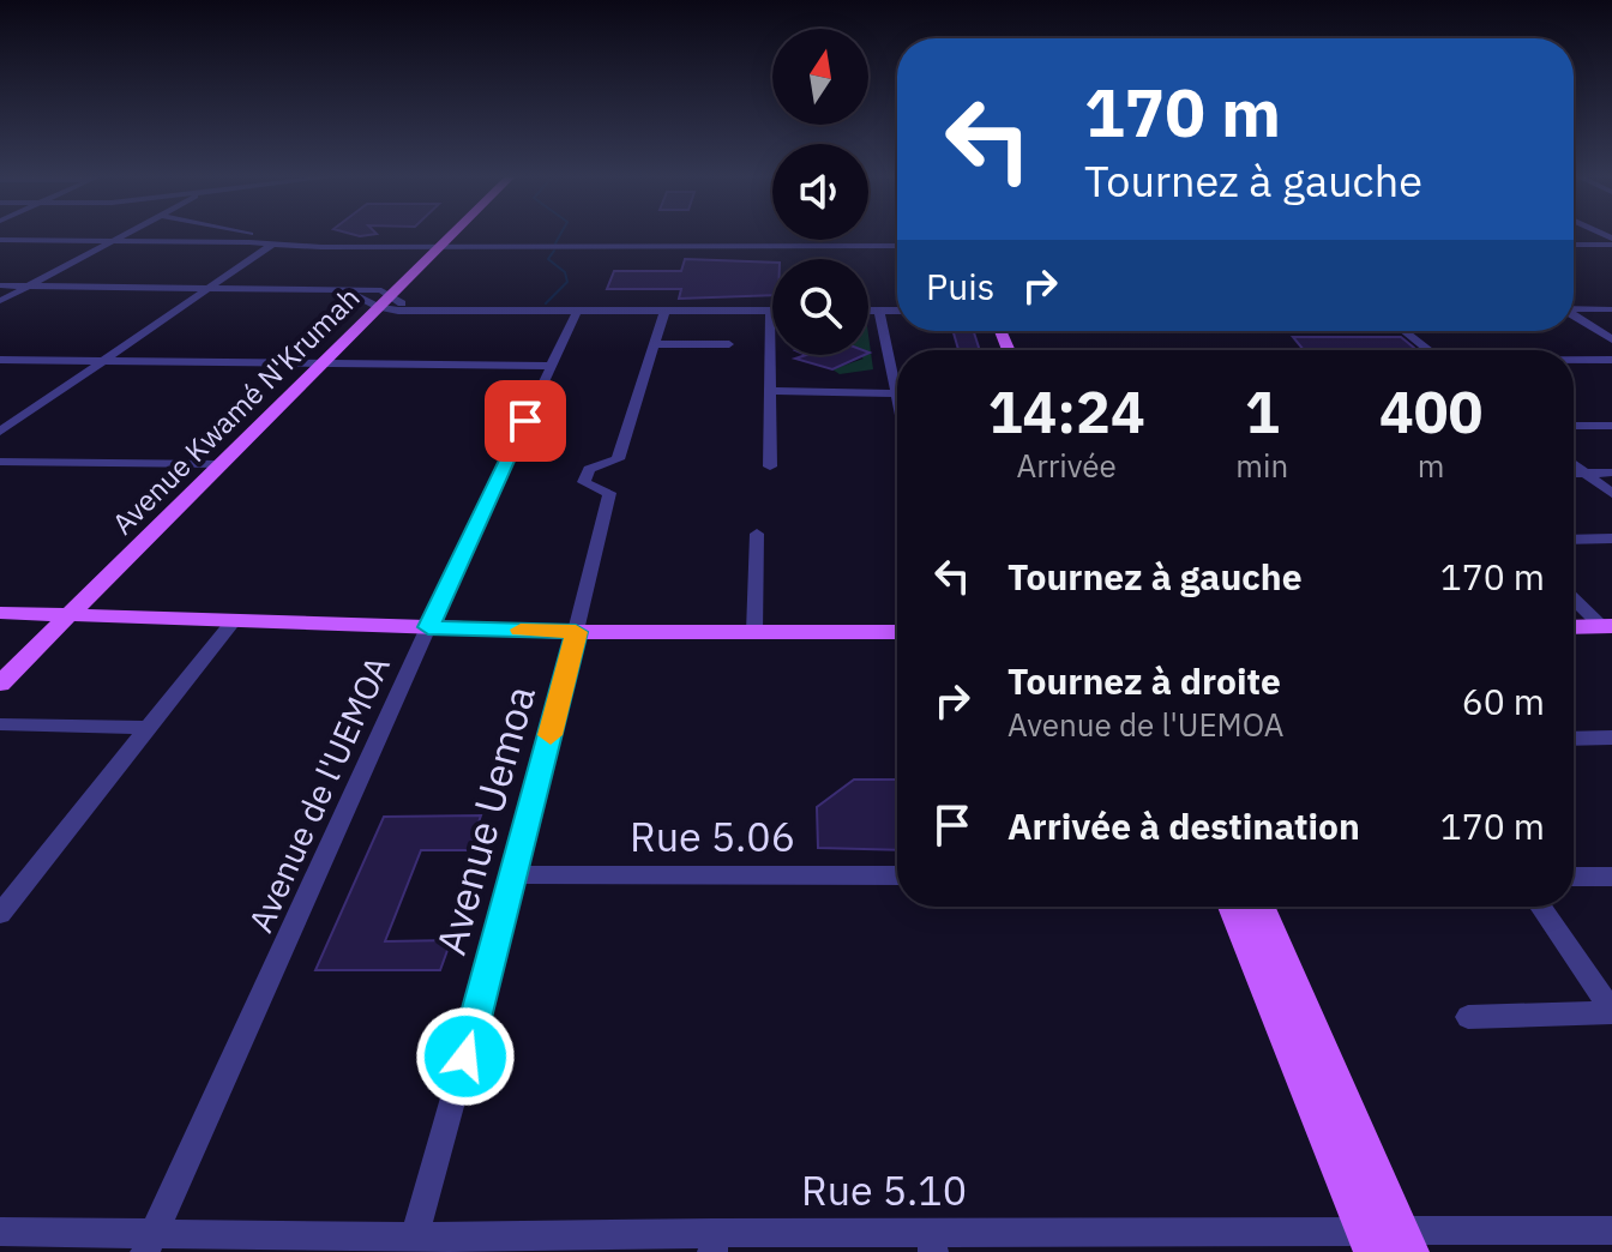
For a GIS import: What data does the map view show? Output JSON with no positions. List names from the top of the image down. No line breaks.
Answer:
{"streets":{"main road":["Avenue Kwamé N'Krumah"],"street":["Avenue de l'UEMOA","Avenue Uemoa","Rue 5.06","Rue 5.10"]},"crossings":[["Avenue de l'UEMOA","Rue 5.10"],["Avenue Uemoa","Rue 5.06"],["Avenue Uemoa","Rue 5.10"]],"north":"top","page":{"turn":["170 m","Tournez à gauche"],"then":"Puis","eta":["14:24","Arrivée","1","min","400","m"],"list":[{"name":"Tournez à gauche","value":"170 m"},{"name":"Tournez à droite","note":"Avenue de l'UEMOA","value":"60 m"},{"name":"Arrivée à destination","value":"170 m"}]}}
